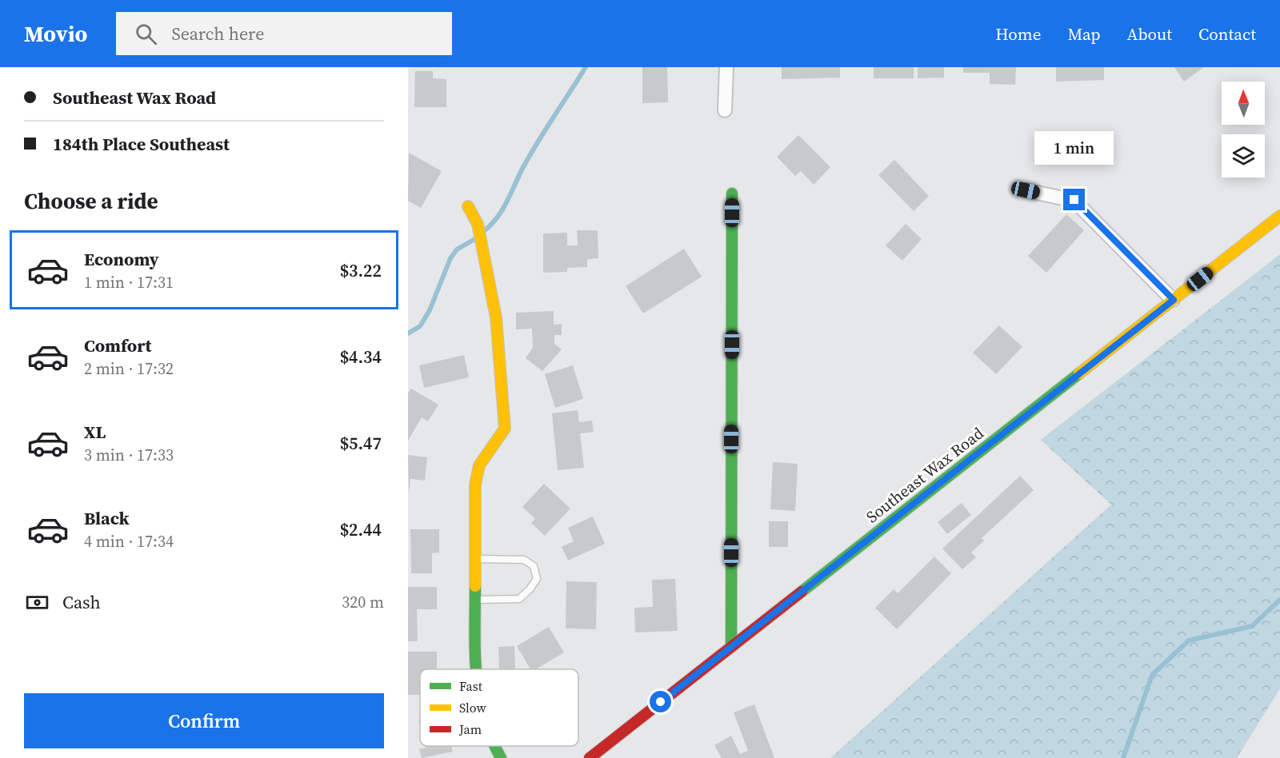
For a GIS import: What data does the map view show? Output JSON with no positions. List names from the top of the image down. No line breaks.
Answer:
{"streets":{"street":["Southeast Wax Road"]},"legend":["Fast","Slow","Jam"],"north":"top","page":{"header":"Movio","search":"Search here","nav":["Home","Map","About","Contact"],"banner":["Southeast Wax Road","184th Place Southeast"],"bubble":"1 min","heading":"Choose a ride","list":[{"name":"Economy","note":"1 min · 17:31","value":"$3.22"},{"name":"Comfort","note":"2 min · 17:32","value":"$4.34"},{"name":"XL","note":"3 min · 17:33","value":"$5.47"},{"name":"Black","note":"4 min · 17:34","value":"$2.44"}],"pay":["Cash","320 m"],"buttons":"Confirm"}}
